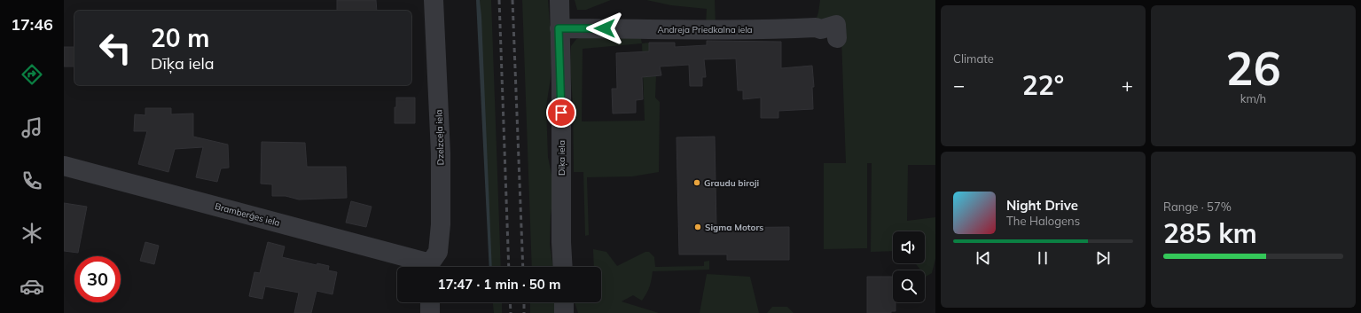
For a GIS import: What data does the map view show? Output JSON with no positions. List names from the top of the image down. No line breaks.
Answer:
{"streets":{"street":["Andreja Priedkalna iela","Dzelzceļa iela","Dīķa iela","Bramberģes iela"]},"crossings":[["Andreja Priedkalna iela","Dīķa iela"]],"places":["Graudu biroji","Sigma Motors"],"page":{"tabs":"17:46","tile":["Climate",["26","km/h"],["Range · 57%","285 km"]],"turn":["20 m","Dīķa iela"],"heat":["−","22°","+"],"song":["Night Drive","The Halogens"],"limit":"30","trip":"17:47 · 1 min · 50 m"}}
